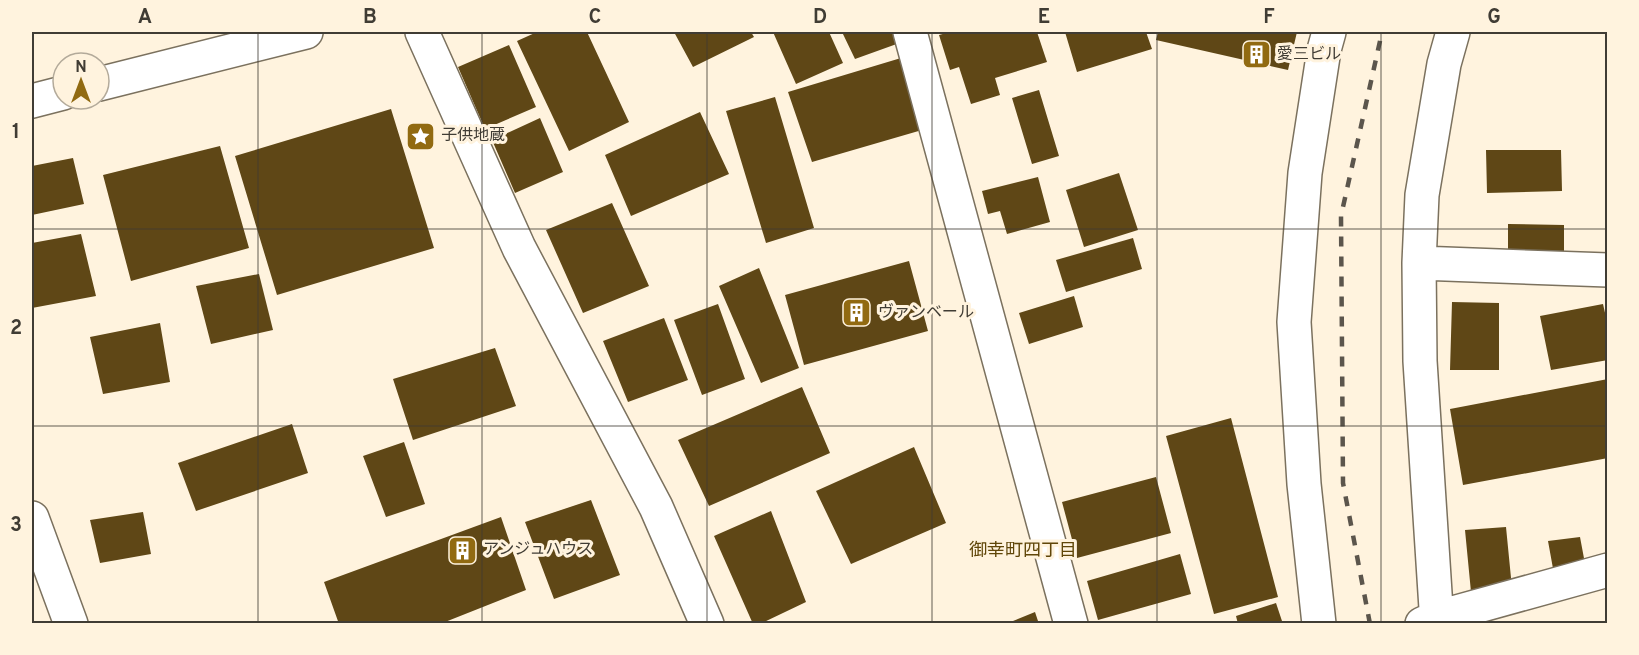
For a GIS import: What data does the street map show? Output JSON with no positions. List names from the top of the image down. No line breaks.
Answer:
{"districts":["御幸町四丁目"],"places":{"building":["愛三ビル","ヴァンベール","アンジュハウス"],"place":["子供地蔵"]},"north":"top","grid":{"columns":["A","B","C","D","E","F","G"],"rows":["1","2","3"]}}
